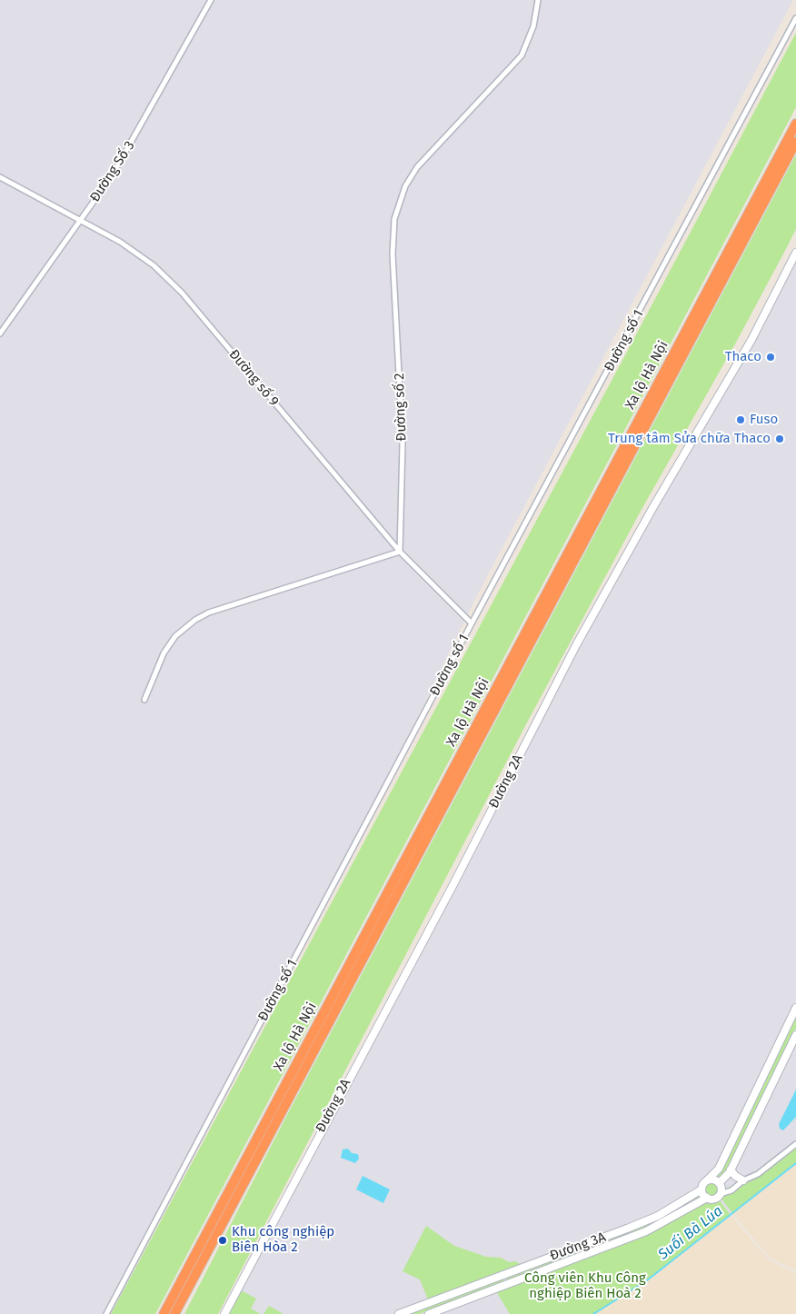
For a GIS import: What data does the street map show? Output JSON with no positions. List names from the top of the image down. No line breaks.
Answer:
{"streets":{"highway":["Xa lộ Hà Nội"],"street":["Đường Số 3","Đường số 1","Đường số 9","Đường số 2","Đường 2A","Đường 3A"]},"crossings":[["Đường Số 3","Đường số 9"],["Đường số 1","Đường số 9"],["Đường số 9","Đường số 2"]],"water":["Suối Bà Lúa"],"parks":["Công viên Khu Công nghiệp Biên Hoà 2"],"places":["Thaco","Fuso","Trung tâm Sửa chữa Thaco","Khu công nghiệp Biên Hòa 2"]}
